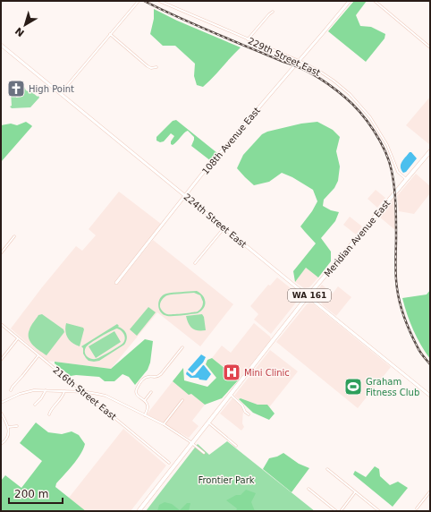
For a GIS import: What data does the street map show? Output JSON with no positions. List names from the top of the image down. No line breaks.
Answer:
{"streets":{"main road":["108th Avenue East","224th Street East","Meridian Avenue East","WA 161"],"street":["229th Street East","216th Street East"]},"crossings":[["229th Street East","108th Avenue East"],["229th Street East","Meridian Avenue East"],["108th Avenue East","224th Street East"],["224th Street East","Meridian Avenue East"]],"parks":["Frontier Park"],"places":{"church":["High Point"],"hospital":["Mini Clinic"],"sports":["Graham Fitness Club"]},"scale_bar":"200 m","north":"bottom left"}
